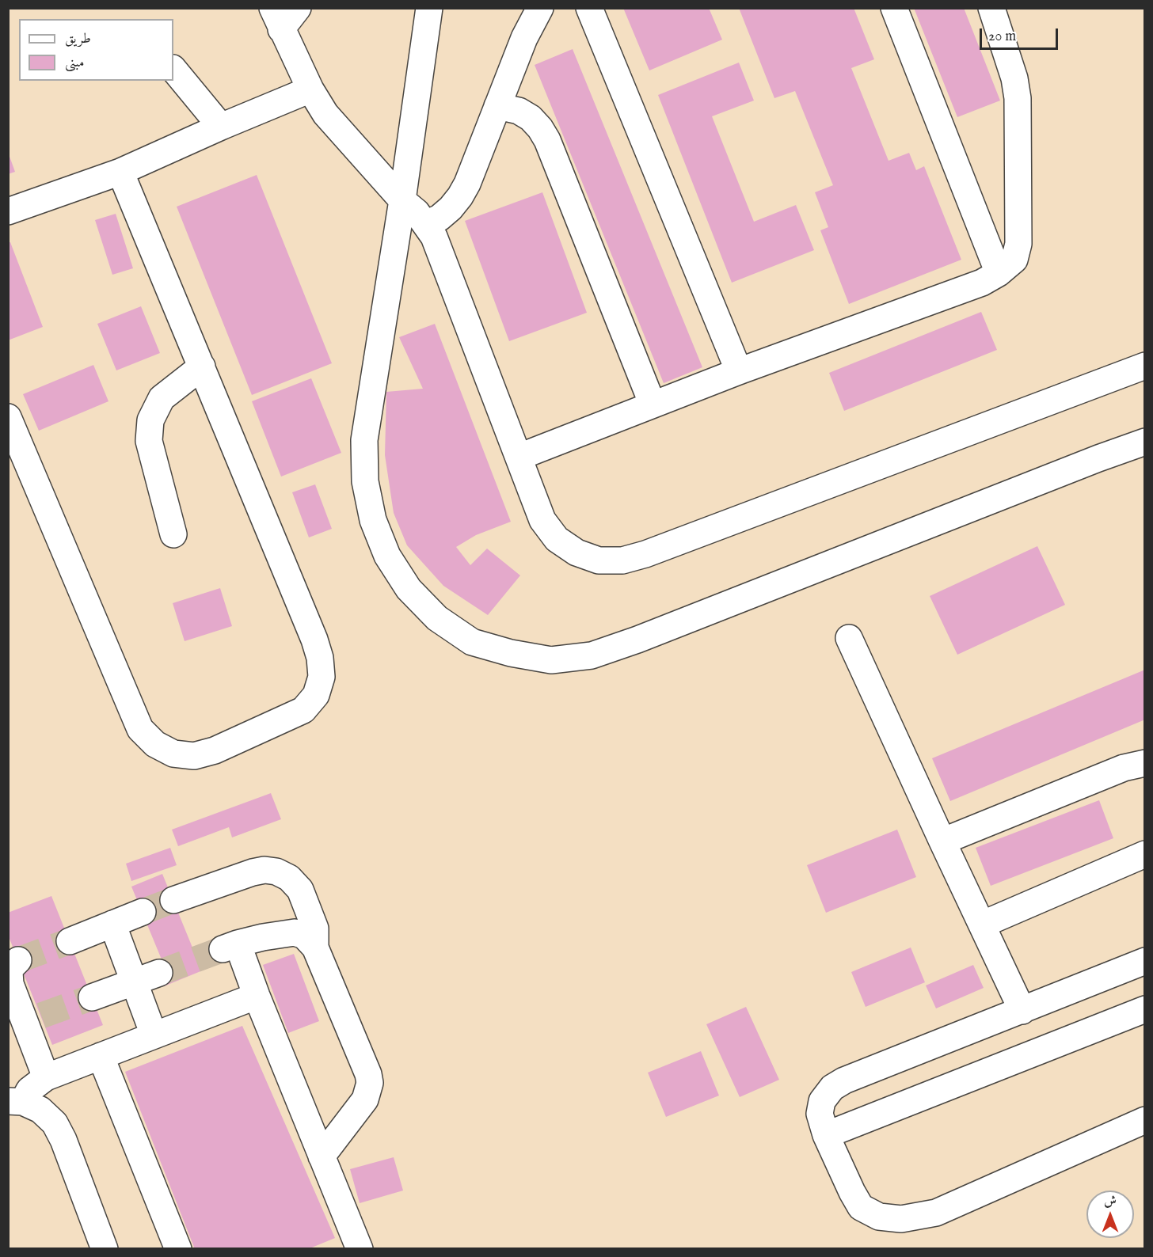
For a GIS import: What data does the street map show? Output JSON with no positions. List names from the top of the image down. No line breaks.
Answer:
{"legend":["طريق","مبنى"],"scale_bar":"20 m","north":"top"}
